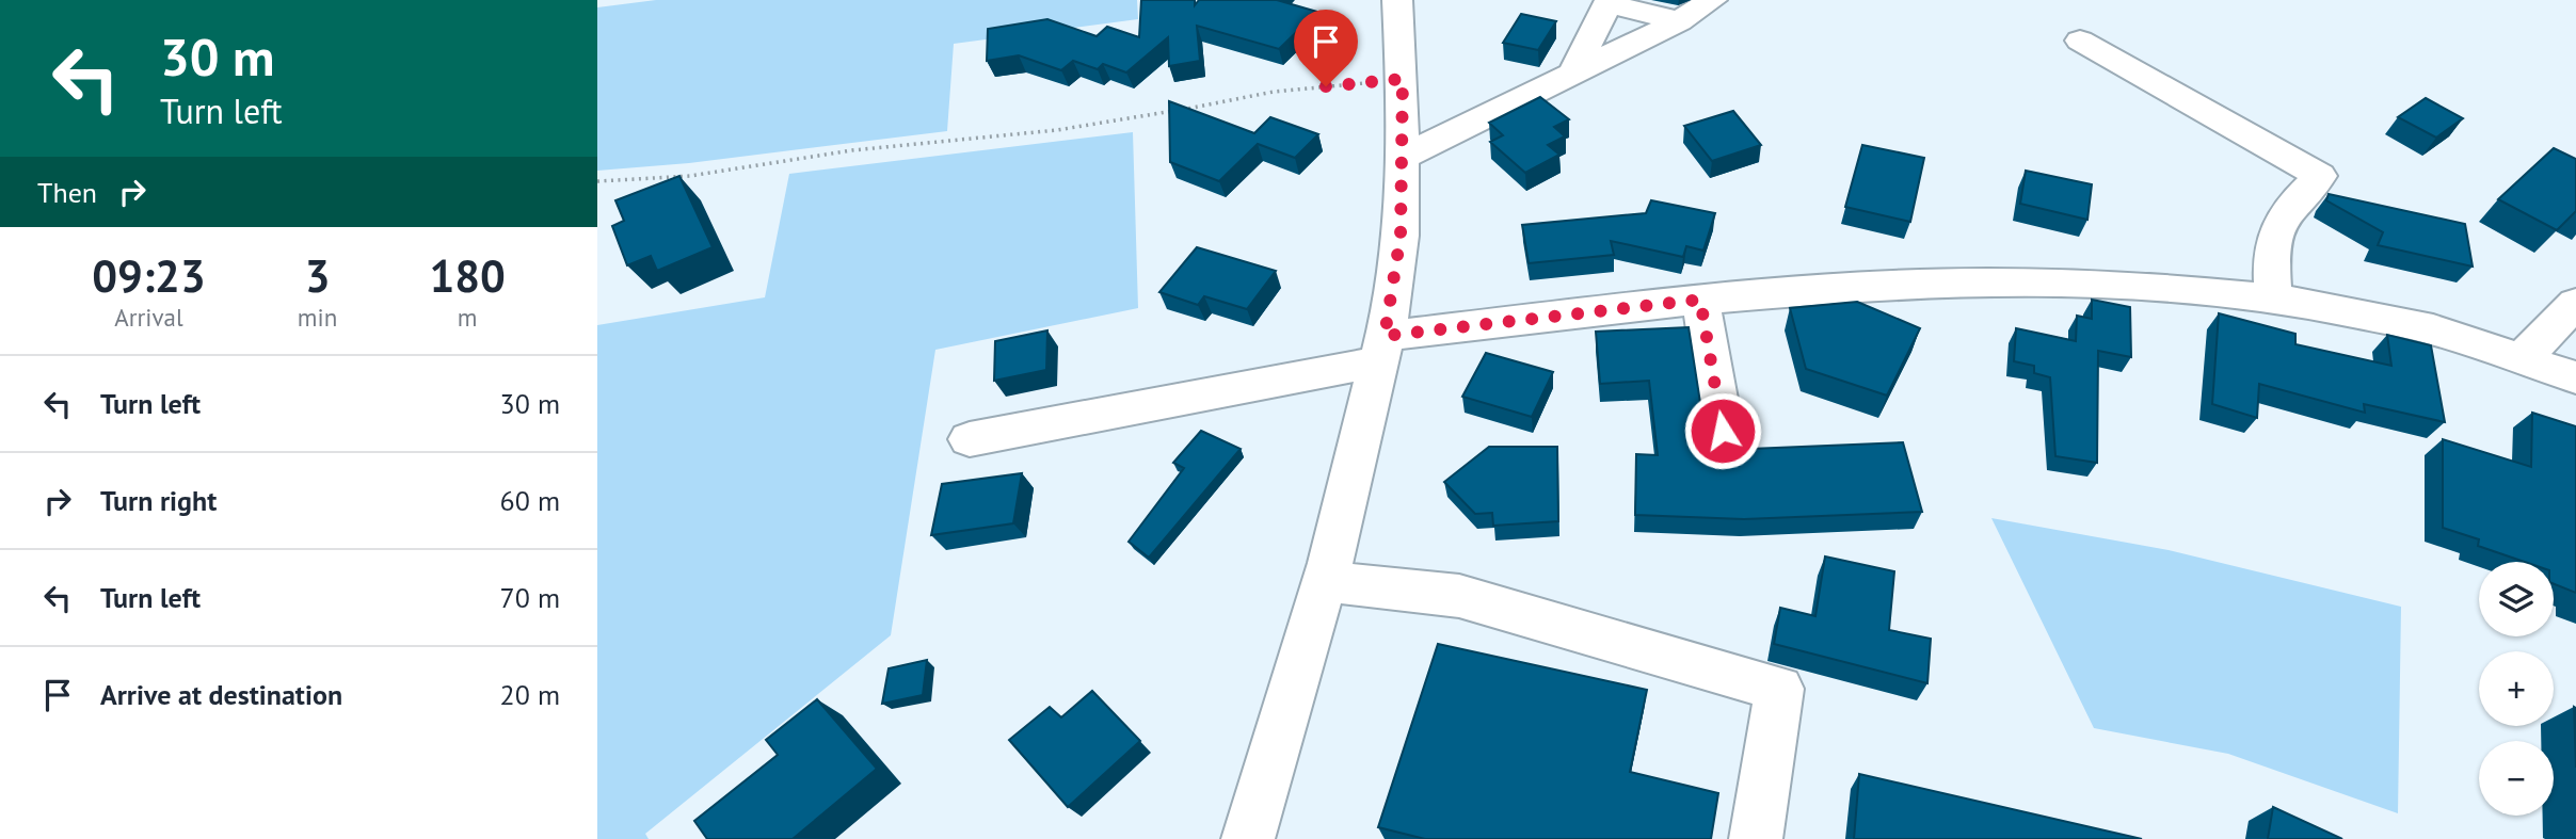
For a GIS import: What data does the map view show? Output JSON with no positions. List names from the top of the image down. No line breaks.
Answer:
{"page":{"turn":["30 m","Turn left"],"then":"Then","eta":["09:23","Arrival","3","min","180","m"],"list":[{"name":"Turn left","value":"30 m"},{"name":"Turn right","value":"60 m"},{"name":"Turn left","value":"70 m"},{"name":"Arrive at destination","value":"20 m"}],"map_buttons":["+","−"]}}
